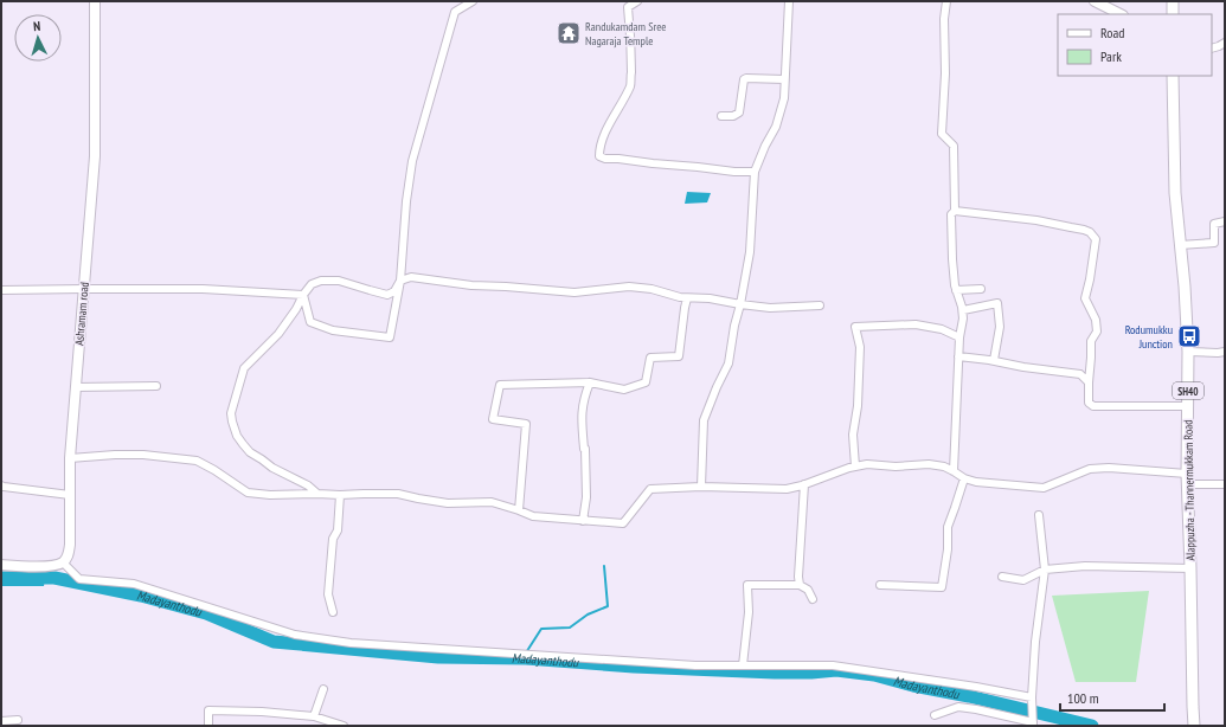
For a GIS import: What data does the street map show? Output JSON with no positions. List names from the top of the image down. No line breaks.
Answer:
{"streets":{"main road":["Ashramam road","SH40","Alappuzha - Thannermukkam Road"]},"water":["Madayanthodu"],"places":{"temple":["Randukamdam Sree Nagaraja Temple"],"bus stop":["Rodumukku Junction"]},"legend":["Road","Park"],"scale_bar":"100 m","north":"top"}
